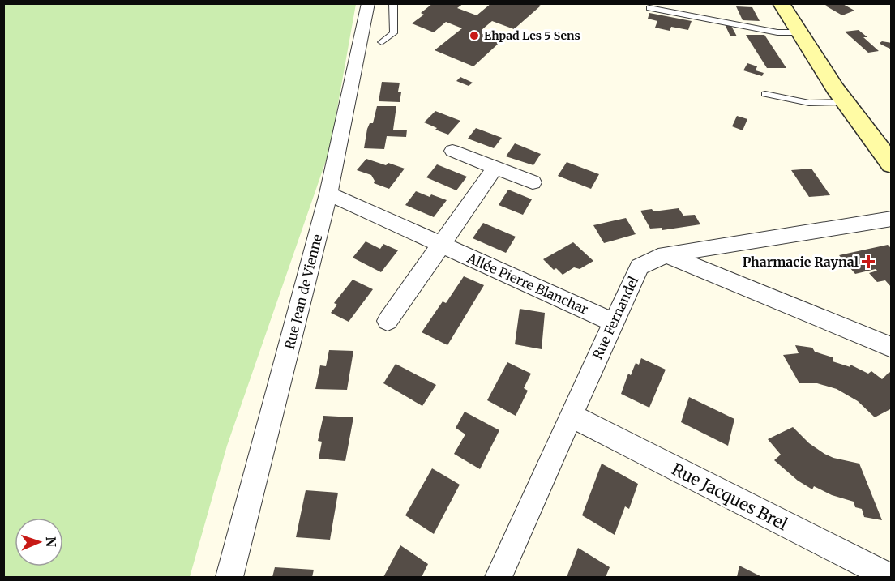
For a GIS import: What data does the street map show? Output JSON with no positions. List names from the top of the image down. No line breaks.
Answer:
{"streets":{"street":["Allée Pierre Blanchar","Rue Jean de Vienne","Rue Fernandel","Rue Jacques Brel"]},"crossings":[["Allée Pierre Blanchar","Rue Jean de Vienne"],["Allée Pierre Blanchar","Rue Fernandel"],["Rue Fernandel","Rue Jacques Brel"]],"places":{"other":["Ehpad Les 5 Sens"],"health":["Pharmacie Raynal"]},"north":"right"}
